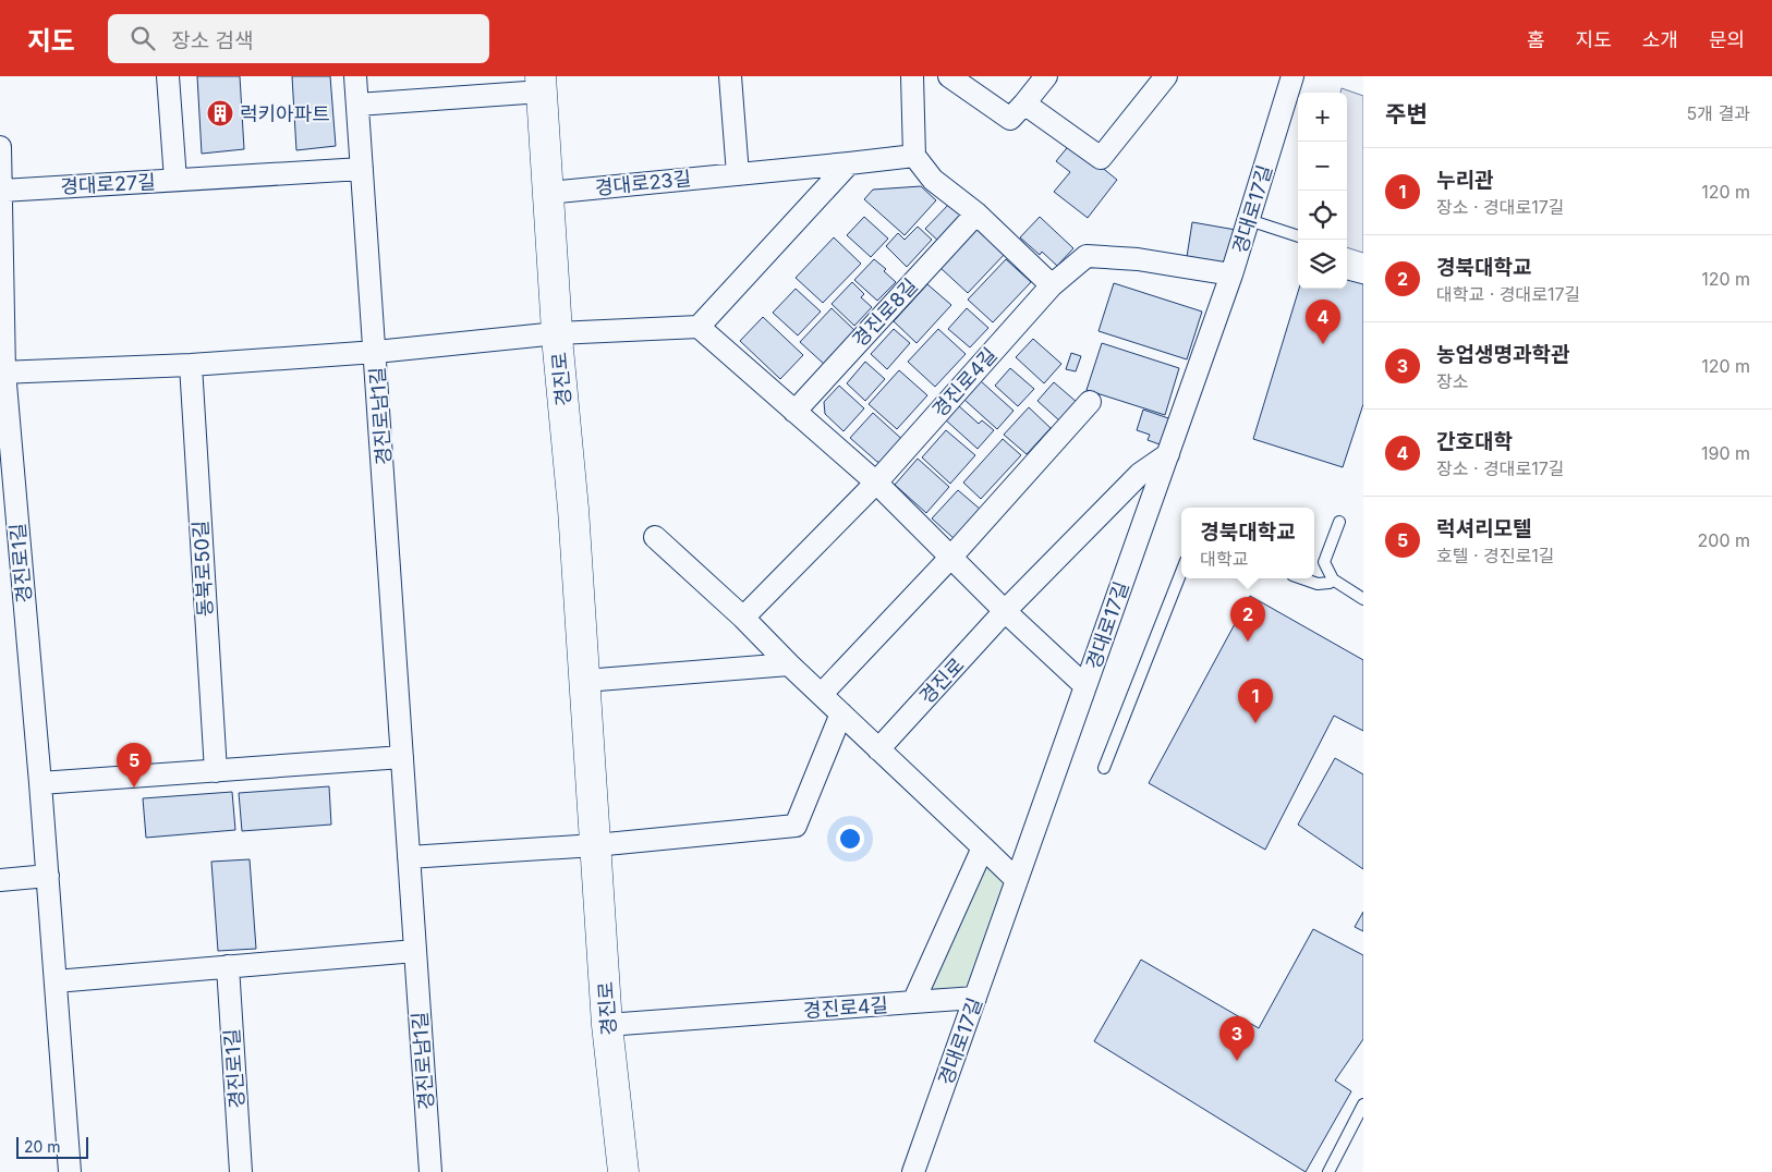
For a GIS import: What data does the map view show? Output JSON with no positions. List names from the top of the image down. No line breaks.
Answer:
{"streets":{"street":["경대로23길","경대로27길","경대로17길","경진로8길","경진로","경진로4길","경진로남1길","경진로1길","동북로50길"]},"crossings":[["경대로23길","경진로"],["경대로27길","경진로1길"],["경대로17길","경진로4길"],["경진로","경진로4길"]],"places":{"building":["럭키아파트"]},"scale_bar":"20 m","page":{"header":"지도","search":"장소 검색","nav":["홈","지도","소개","문의"],"heading":["주변","5개 결과"],"map_buttons":["+","−"],"list":[{"mark":"1","name":"누리관","note":"장소 · 경대로17길","value":"120 m"},{"mark":"2","name":"경북대학교","note":"대학교 · 경대로17길","value":"120 m"},{"mark":"3","name":"농업생명과학관","note":"장소","value":"120 m"},{"mark":"4","name":"간호대학","note":"장소 · 경대로17길","value":"190 m"},{"mark":"5","name":"럭셔리모텔","note":"호텔 · 경진로1길","value":"200 m"}],"pins":["4","2","1","5","3"],"popup":["경북대학교","대학교"],"scale":"20 m"}}
